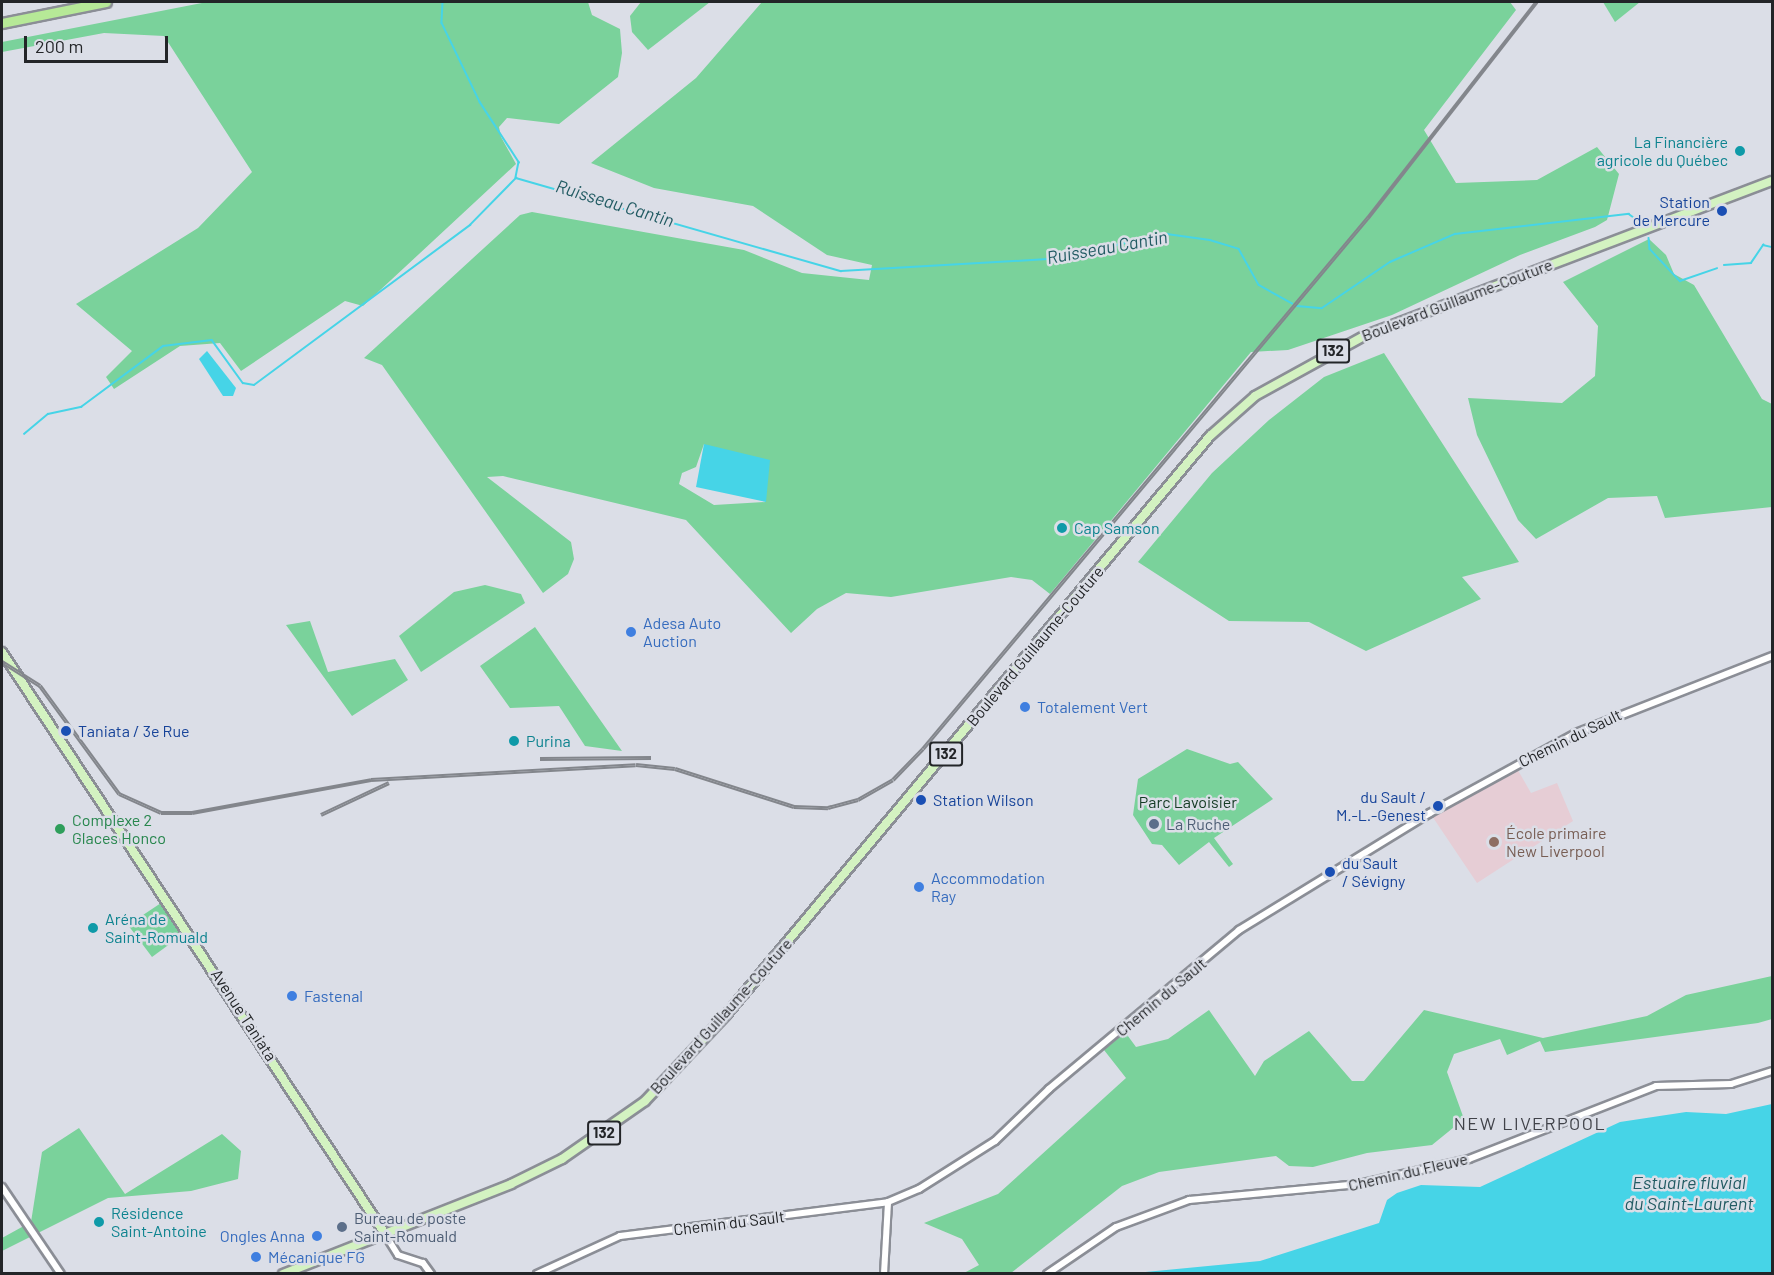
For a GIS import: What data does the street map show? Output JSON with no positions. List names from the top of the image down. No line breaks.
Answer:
{"streets":{"main road":["Boulevard Guillaume-Couture","132","Avenue Taniata"],"street":["Chemin du Sault","Chemin du Fleuve"]},"crossings":[["Boulevard Guillaume-Couture","Avenue Taniata"]],"districts":["NEW LIVERPOOL"],"water":["Ruisseau Cantin","Estuaire fluvial du Saint-Laurent"],"parks":["Parc Lavoisier"],"places":["La Financière agricole du Québec","Station de Mercure","Cap Samson","Adesa Auto Auction","Totalement Vert","Taniata / 3e Rue","Purina","Station Wilson","du Sault / M.-L.-Genest","La Ruche","Complexe 2 Glaces Honco","École primaire New Liverpool","du Sault / Sévigny","Accommodation Ray","Aréna de Saint-Romuald","Fastenal","Résidence Saint-Antoine","Bureau de poste Saint-Romuald","Ongles Anna","Mécanique FG"],"scale_bar":"200 m"}
